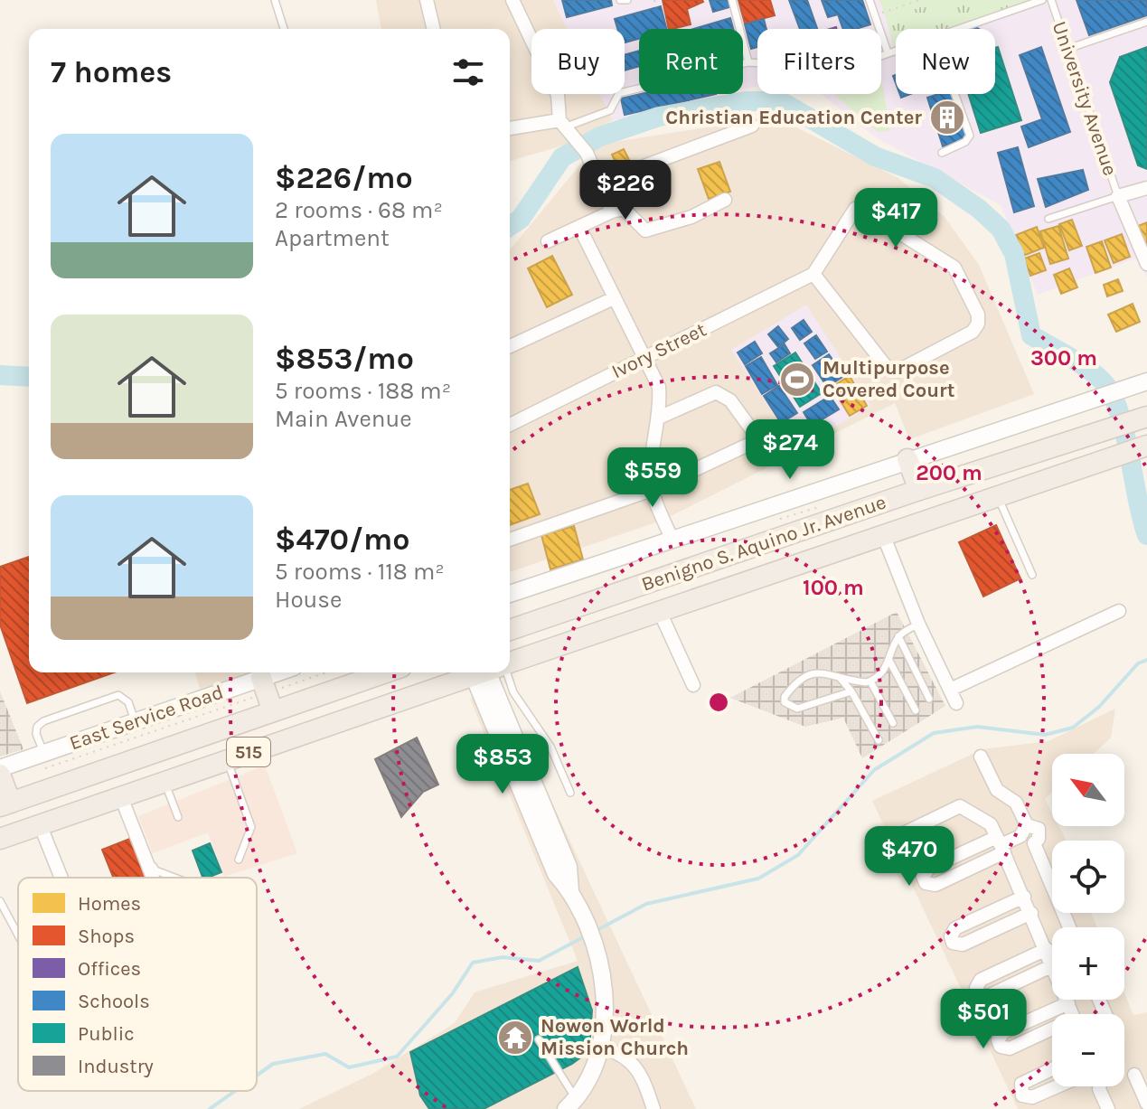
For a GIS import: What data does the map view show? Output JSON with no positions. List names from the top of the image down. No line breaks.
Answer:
{"streets":{"highway":["Benigno S. Aquino Jr. Avenue","515"],"street":["Ivory Street","East Service Road"],"lane":["University Avenue"]},"crossings":[["East Service Road","515"]],"places":{"building":["Christian Education Center"],"sports":["Multipurpose Covered Court"],"temple":["Nowon World Mission Church"]},"legend":["Homes","Shops","Offices","Schools","Public","Industry"],"north":"top left","page":{"chip":["Buy","Rent","Filters","New"],"heading":"7 homes","list":[{"name":"$226/mo","note":"2 rooms · 68 m² · Apartment"},{"name":"$853/mo","note":"5 rooms · 188 m² · Main Avenue"},{"name":"$470/mo","note":"5 rooms · 118 m² · House"}],"price":["$226","$417","$274","$559","$853","$470","$501"],"map_buttons":["+","−"]},"rings":["300 m","200 m","100 m"]}
